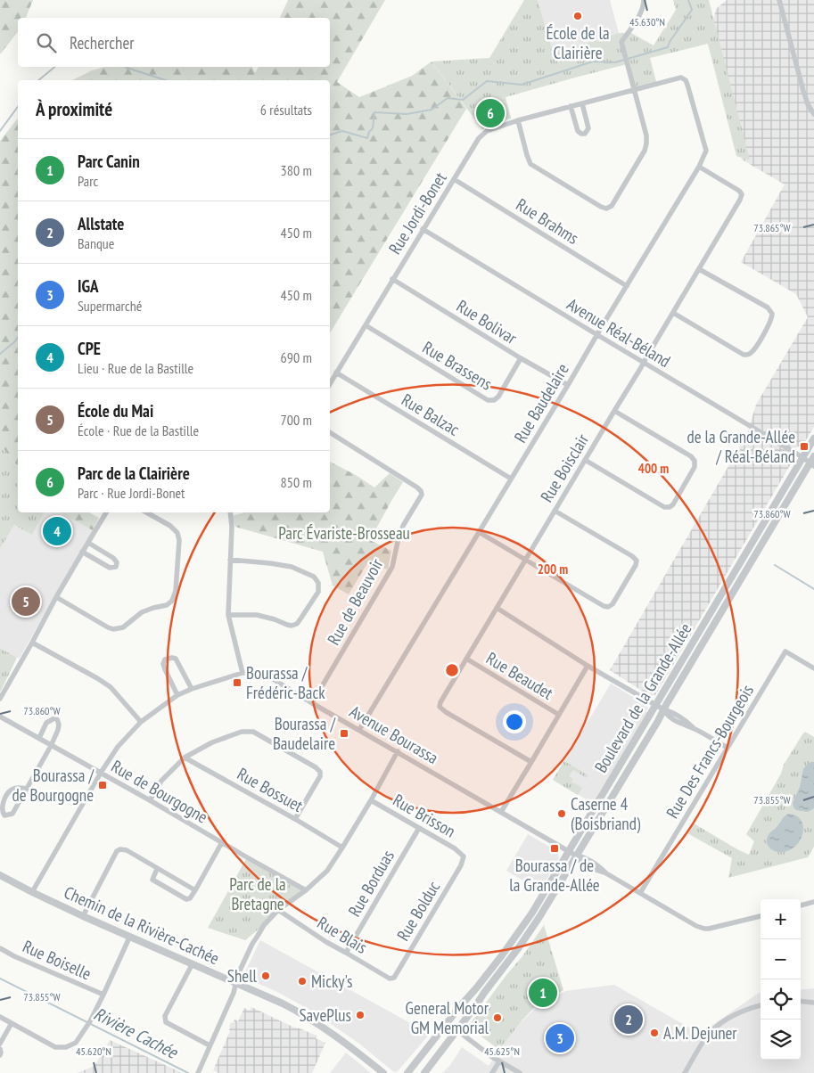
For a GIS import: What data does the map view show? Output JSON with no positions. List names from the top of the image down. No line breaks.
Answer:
{"streets":{"street":["Rue Jordi-Bonet","Rue Brahms","Rue Bolivar","Avenue Réal-Béland","Rue Brassens","Rue Baudelaire","Rue Balzac","Rue Boisclair","Rue de Beauvoir","Rue Beaudet","Boulevard de la Grande-Allée","Avenue Bourassa","Rue Des Francs-Bourgeois","Rue Bossuet","Rue de Bourgogne","Rue Brisson","Rue Borduas","Rue Bolduc","Chemin de la Rivière-Cachée","Rue Blais","Rue Boiselle"]},"crossings":[["Rue Jordi-Bonet","Rue Brahms"],["Rue Jordi-Bonet","Rue Bolivar"],["Rue Jordi-Bonet","Avenue Réal-Béland"],["Rue Jordi-Bonet","Rue Brassens"],["Rue Jordi-Bonet","Rue Baudelaire"],["Rue Jordi-Bonet","Rue Balzac"],["Rue Brahms","Rue Baudelaire"],["Rue Bolivar","Rue Brassens"],["Rue Bolivar","Rue Baudelaire"],["Avenue Réal-Béland","Rue Baudelaire"],["Avenue Réal-Béland","Rue Boisclair"],["Avenue Réal-Béland","Boulevard de la Grande-Allée"],["Rue Baudelaire","Rue Balzac"],["Rue Baudelaire","Rue Boisclair"],["Rue Baudelaire","Avenue Bourassa"],["Rue Boisclair","Rue Beaudet"],["Rue de Beauvoir","Avenue Bourassa"],["Boulevard de la Grande-Allée","Avenue Bourassa"],["Avenue Bourassa","Rue de Bourgogne"],["Avenue Bourassa","Chemin de la Rivière-Cachée"],["Rue Brisson","Rue Borduas"],["Rue Brisson","Rue Bolduc"],["Rue Borduas","Rue Blais"],["Rue Bolduc","Rue Blais"]],"water":["Rivière Cachée"],"parks":["Parc Évariste-Brosseau","Parc de la Bretagne"],"places":{"other":["École de la Clairière","Caserne 4 (Boisbriand)","Shell","Micky's","SavePlus","General Motor GM Memorial","A.M. Dejuner"],"transit":["de la Grande-Allée / Réal-Béland","Bourassa / Frédéric-Back","Bourassa / Baudelaire","Bourassa / de Bourgogne","Bourassa / de la Grande-Allée"]},"page":{"search":"Rechercher","heading":["À proximité","6 résultats"],"pins":["6","4","5","1","2","3"],"list":[{"mark":"1","name":"Parc Canin","note":"Parc","value":"380 m"},{"mark":"2","name":"Allstate","note":"Banque","value":"450 m"},{"mark":"3","name":"IGA","note":"Supermarché","value":"450 m"},{"mark":"4","name":"CPE","note":"Lieu · Rue de la Bastille","value":"690 m"},{"mark":"5","name":"École du Mai","note":"École · Rue de la Bastille","value":"700 m"},{"mark":"6","name":"Parc de la Clairière","note":"Parc · Rue Jordi-Bonet","value":"850 m"}],"map_buttons":["+","−"]},"coordinates":["45.630°N","73.865°W","73.860°W","73.855°W","45.620°N","45.625°N"],"rings":["400 m","200 m"]}
